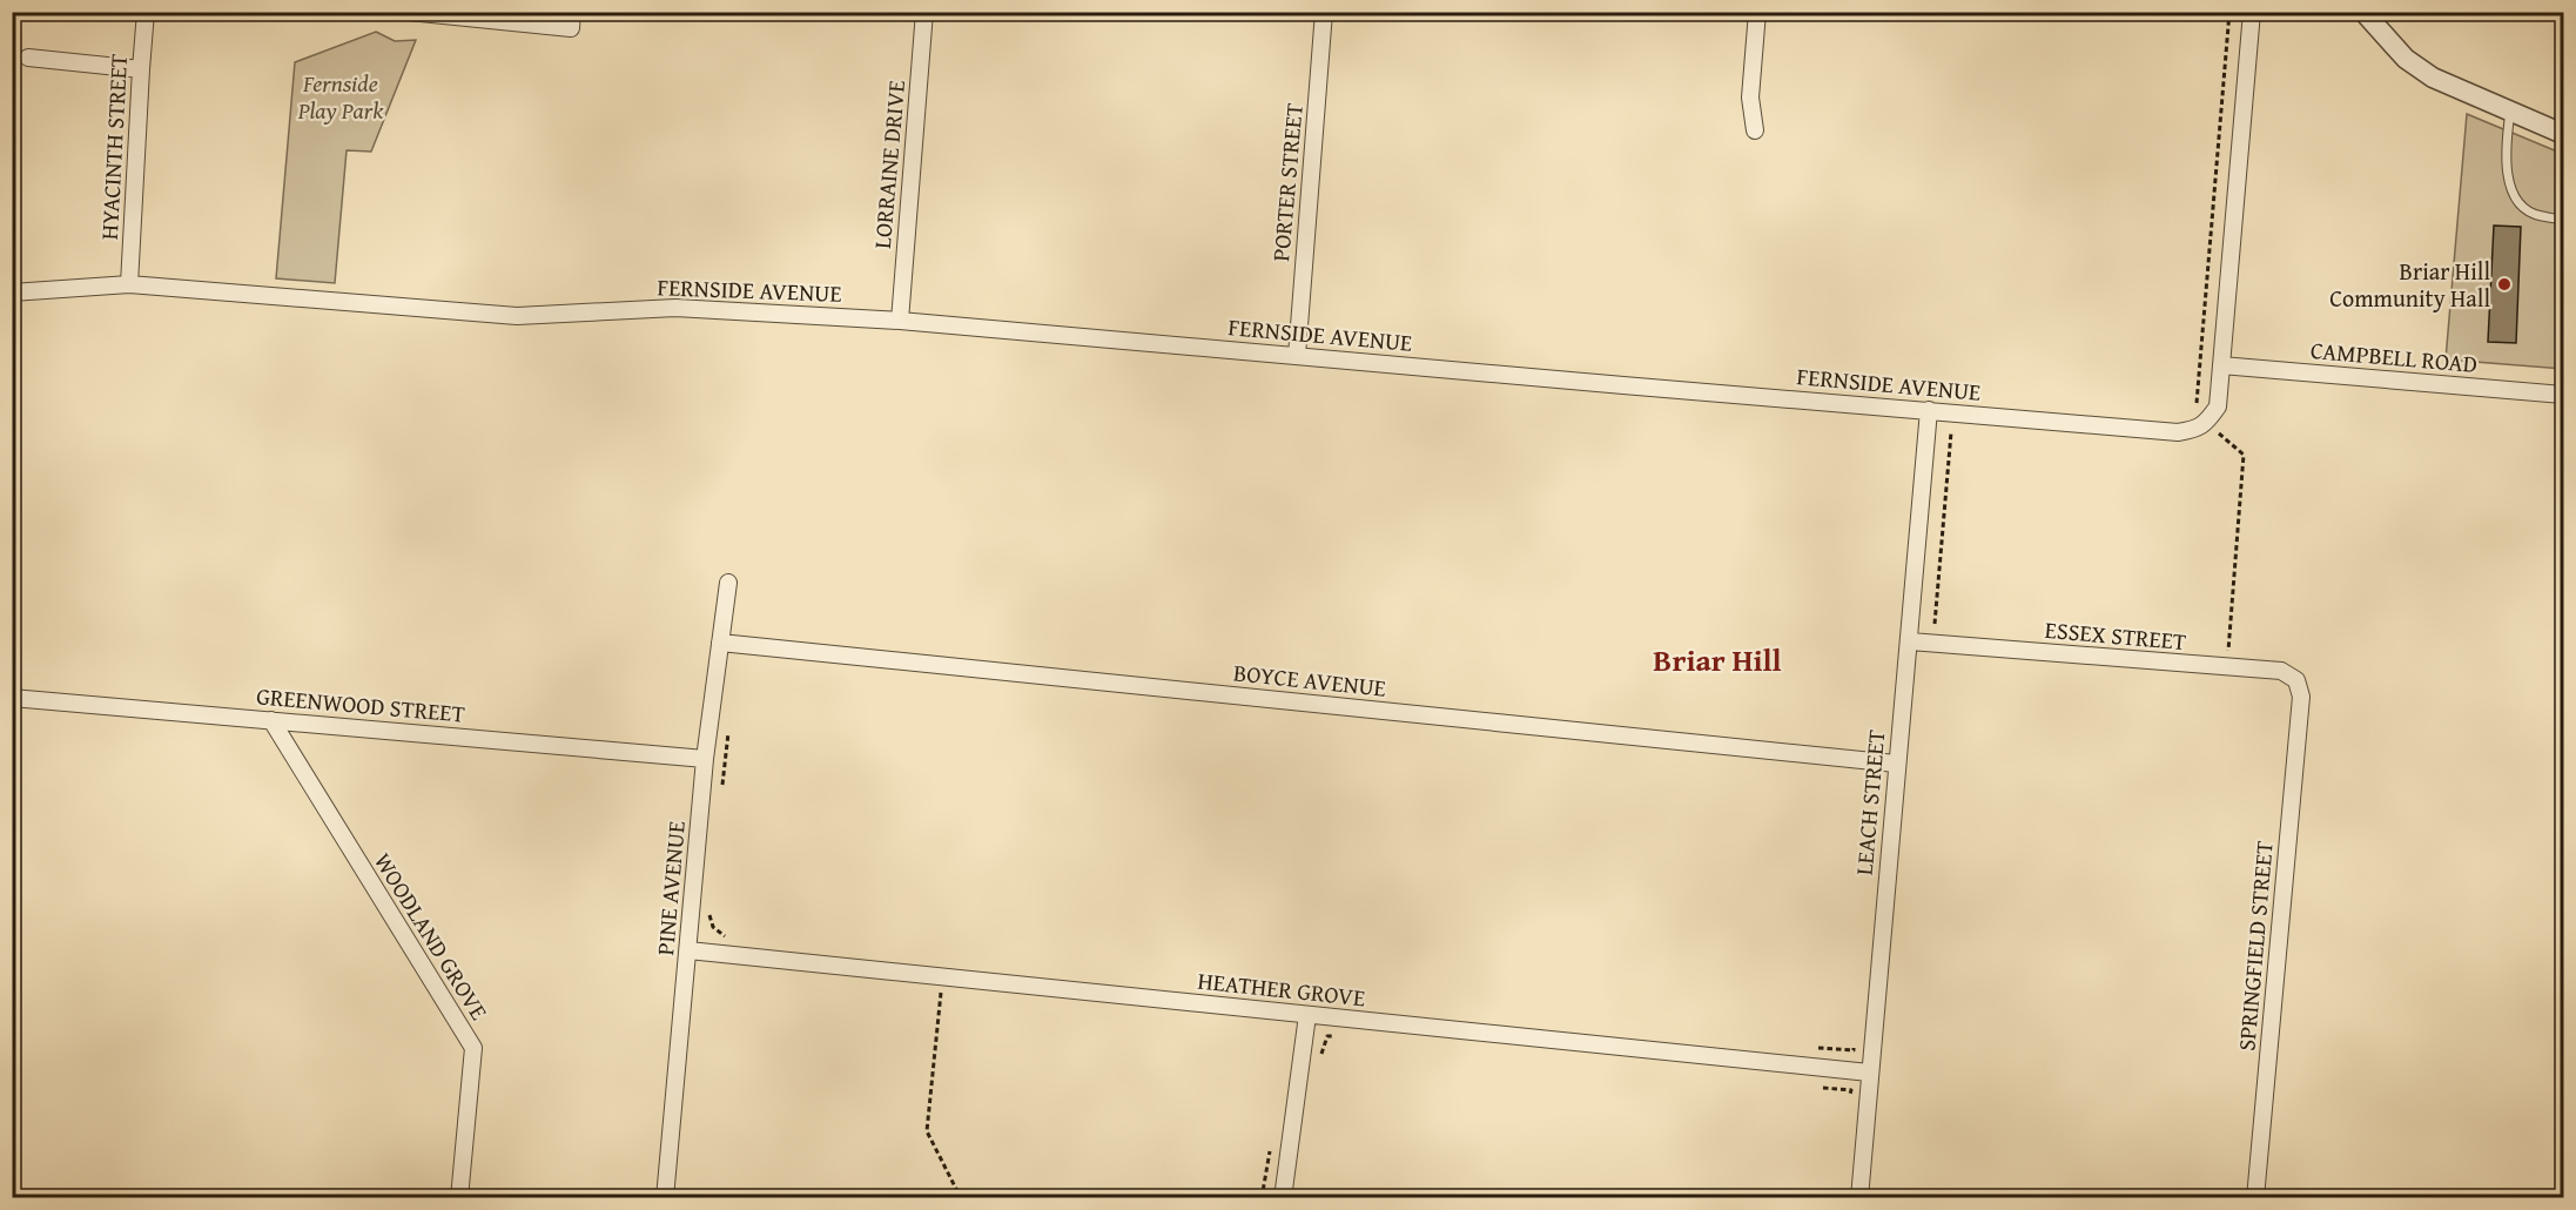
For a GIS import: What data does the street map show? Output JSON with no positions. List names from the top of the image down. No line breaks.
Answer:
{"streets":{"street":["HYACINTH STREET","LORRAINE DRIVE","PORTER STREET","FERNSIDE AVENUE","CAMPBELL ROAD","ESSEX STREET","BOYCE AVENUE","GREENWOOD STREET","LEACH STREET","PINE AVENUE","WOODLAND GROVE","SPRINGFIELD STREET","HEATHER GROVE"]},"crossings":[["HYACINTH STREET","FERNSIDE AVENUE"],["LORRAINE DRIVE","FERNSIDE AVENUE"],["PORTER STREET","FERNSIDE AVENUE"],["FERNSIDE AVENUE","CAMPBELL ROAD"],["FERNSIDE AVENUE","LEACH STREET"],["ESSEX STREET","LEACH STREET"],["ESSEX STREET","SPRINGFIELD STREET"],["BOYCE AVENUE","LEACH STREET"],["BOYCE AVENUE","PINE AVENUE"],["GREENWOOD STREET","PINE AVENUE"],["GREENWOOD STREET","WOODLAND GROVE"],["LEACH STREET","HEATHER GROVE"],["PINE AVENUE","HEATHER GROVE"]],"districts":["Briar Hill"],"parks":["Fernside Play Park"],"places":["Briar Hill Community Hall"]}
